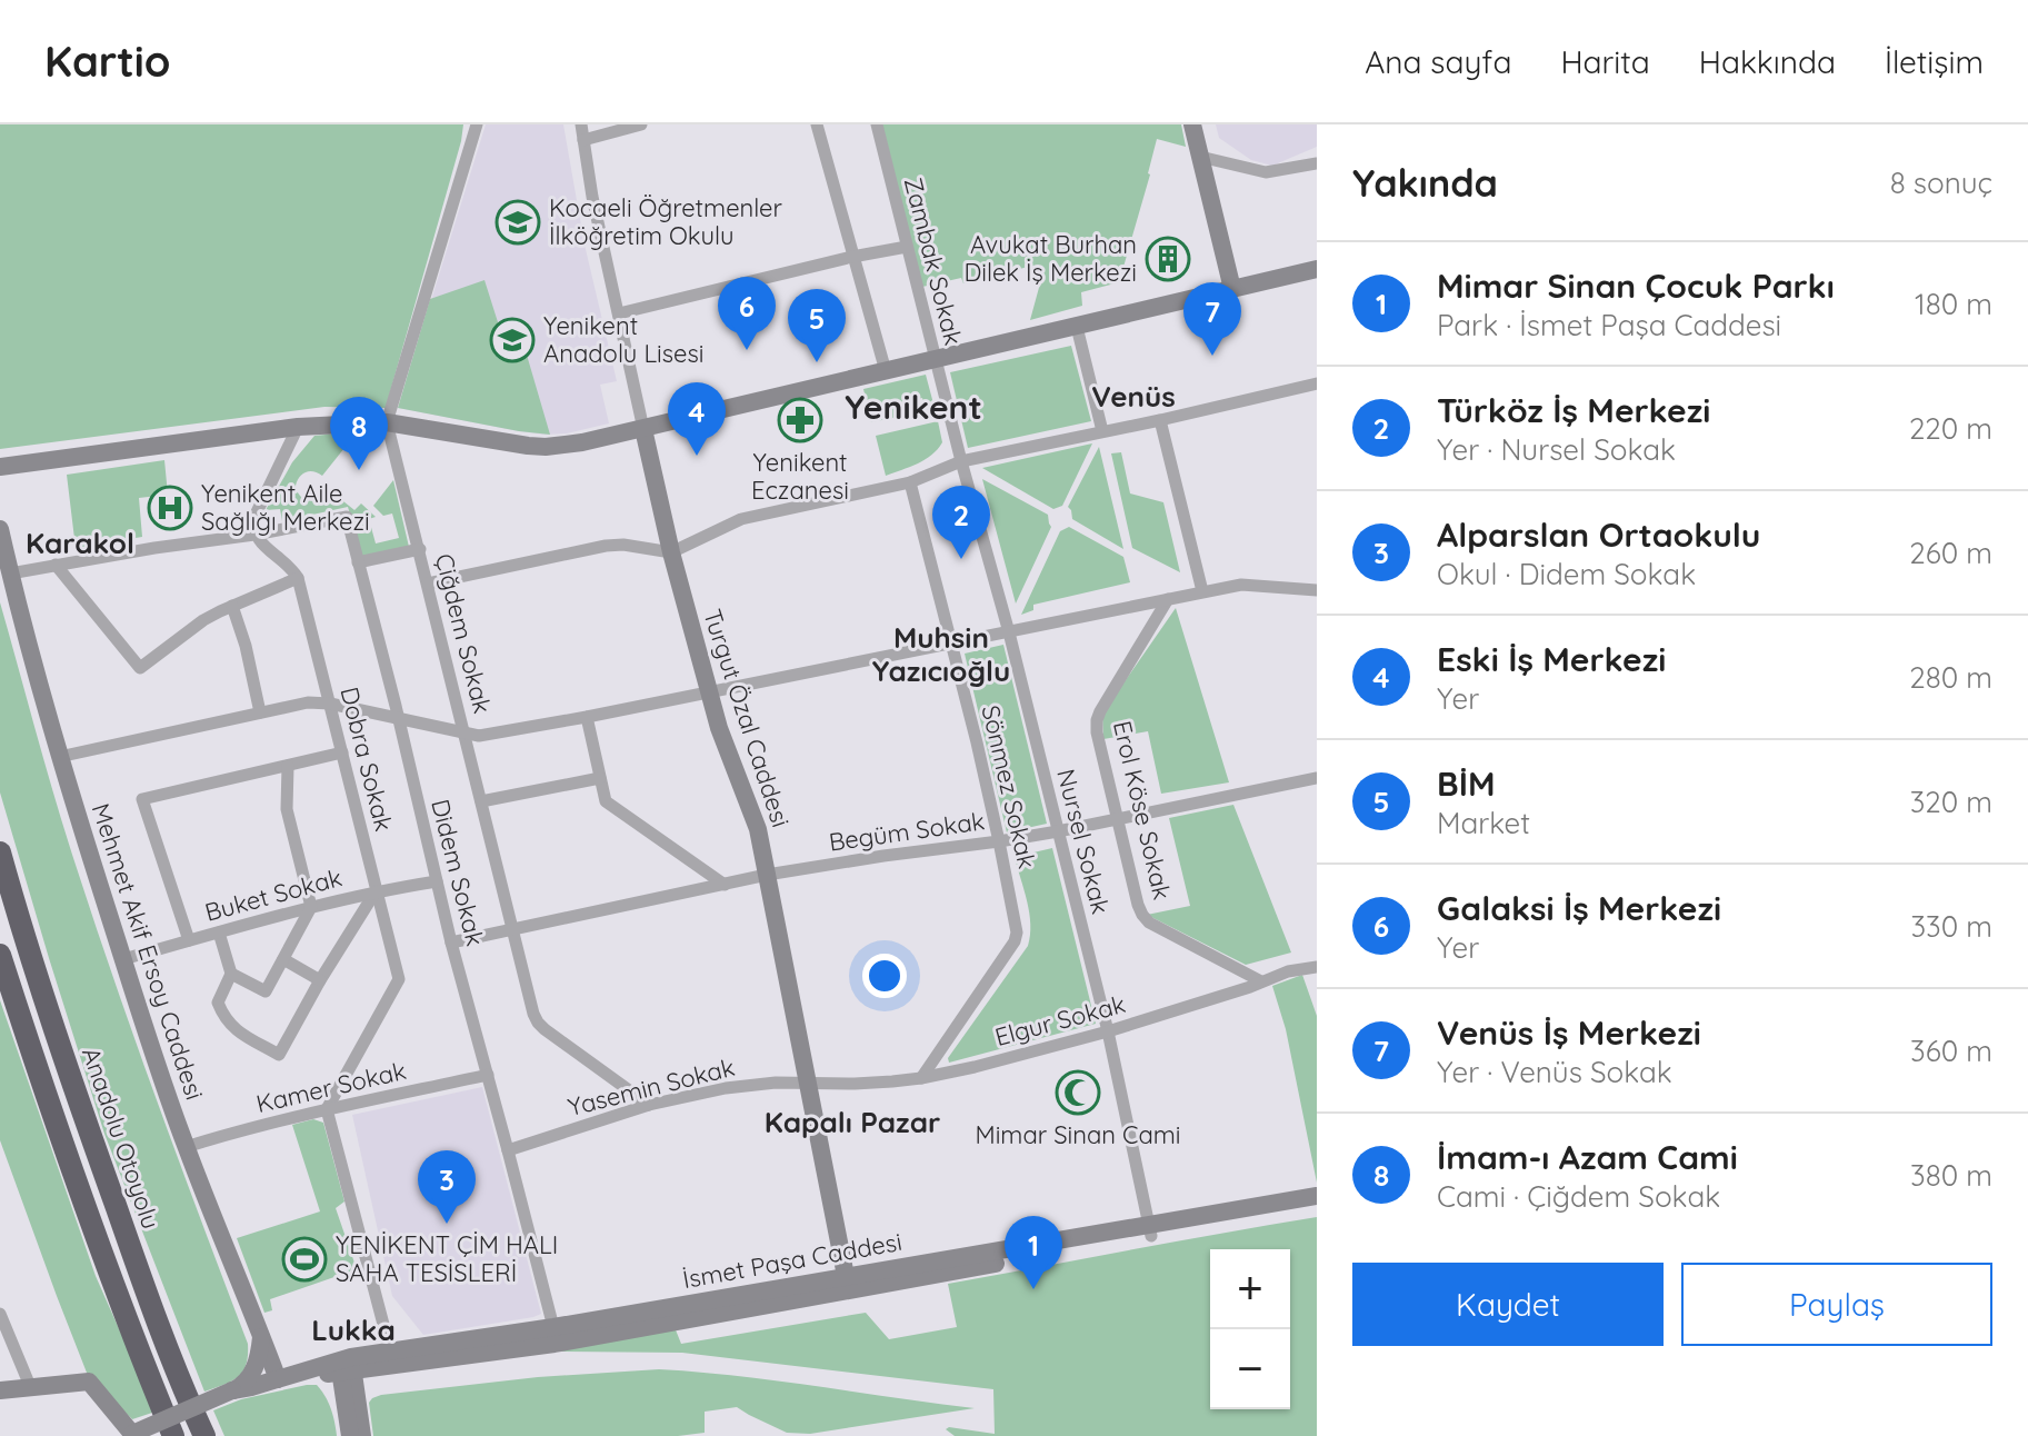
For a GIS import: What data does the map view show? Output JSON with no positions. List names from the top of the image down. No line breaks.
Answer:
{"streets":{"highway":["Anadolu Otoyolu"],"street":["Zambak Sokak","Çiğdem Sokak","Turgut Özal Caddesi","Dobra Sokak","Sönmez Sokak","Erol Köse Sokak","Begüm Sokak","Nursel Sokak","Didem Sokak","Buket Sokak","Mehmet Akif Ersoy Caddesi","Elgur Sokak","Kamer Sokak","Yasemin Sokak","İsmet Paşa Caddesi"]},"crossings":[["Zambak Sokak","Nursel Sokak"],["Çiğdem Sokak","Begüm Sokak"],["Çiğdem Sokak","Yasemin Sokak"],["Turgut Özal Caddesi","Begüm Sokak"],["Turgut Özal Caddesi","Elgur Sokak"],["Turgut Özal Caddesi","Yasemin Sokak"],["Turgut Özal Caddesi","İsmet Paşa Caddesi"],["Dobra Sokak","Buket Sokak"],["Dobra Sokak","Kamer Sokak"],["Sönmez Sokak","Begüm Sokak"],["Sönmez Sokak","Elgur Sokak"],["Erol Köse Sokak","Begüm Sokak"],["Erol Köse Sokak","Elgur Sokak"],["Begüm Sokak","Nursel Sokak"],["Begüm Sokak","Didem Sokak"],["Nursel Sokak","Elgur Sokak"],["Nursel Sokak","İsmet Paşa Caddesi"],["Didem Sokak","Buket Sokak"],["Didem Sokak","Kamer Sokak"],["Didem Sokak","Yasemin Sokak"],["Didem Sokak","İsmet Paşa Caddesi"],["Buket Sokak","Mehmet Akif Ersoy Caddesi"],["Mehmet Akif Ersoy Caddesi","Kamer Sokak"],["Mehmet Akif Ersoy Caddesi","İsmet Paşa Caddesi"],["Elgur Sokak","Yasemin Sokak"]],"districts":["Venüs","Yenikent","Karakol","Muhsin Yazıcıoğlu","Kapalı Pazar","Lukka"],"places":{"school or university":["Kocaeli Öğretmenler İlköğretim Okulu","Yenikent Anadolu Lisesi"],"building":["Avukat Burhan Dilek İş Merkezi"],"pharmacy":["Yenikent Eczanesi"],"hospital":["Yenikent Aile Sağlığı Merkezi"],"mosque":["Mimar Sinan Cami"],"sports":["YENİKENT ÇİM HALI SAHA TESİSLERİ"]},"page":{"header":"Kartio","nav":["Ana sayfa","Harita","Hakkında","İletişim"],"heading":["Yakında","8 sonuç"],"list":[{"mark":"1","name":"Mimar Sinan Çocuk Parkı","note":"Park · İsmet Paşa Caddesi","value":"180 m"},{"mark":"2","name":"Türköz İş Merkezi","note":"Yer · Nursel Sokak","value":"220 m"},{"mark":"3","name":"Alparslan Ortaokulu","note":"Okul · Didem Sokak","value":"260 m"},{"mark":"4","name":"Eski İş Merkezi","note":"Yer","value":"280 m"},{"mark":"5","name":"BİM","note":"Market","value":"320 m"},{"mark":"6","name":"Galaksi İş Merkezi","note":"Yer","value":"330 m"},{"mark":"7","name":"Venüs İş Merkezi","note":"Yer · Venüs Sokak","value":"360 m"},{"mark":"8","name":"İmam-ı Azam Cami","note":"Cami · Çiğdem Sokak","value":"380 m"}],"pins":["6","7","5","4","8","2","3","1"],"buttons":["Kaydet","Paylaş"],"map_buttons":["+","−"]}}
